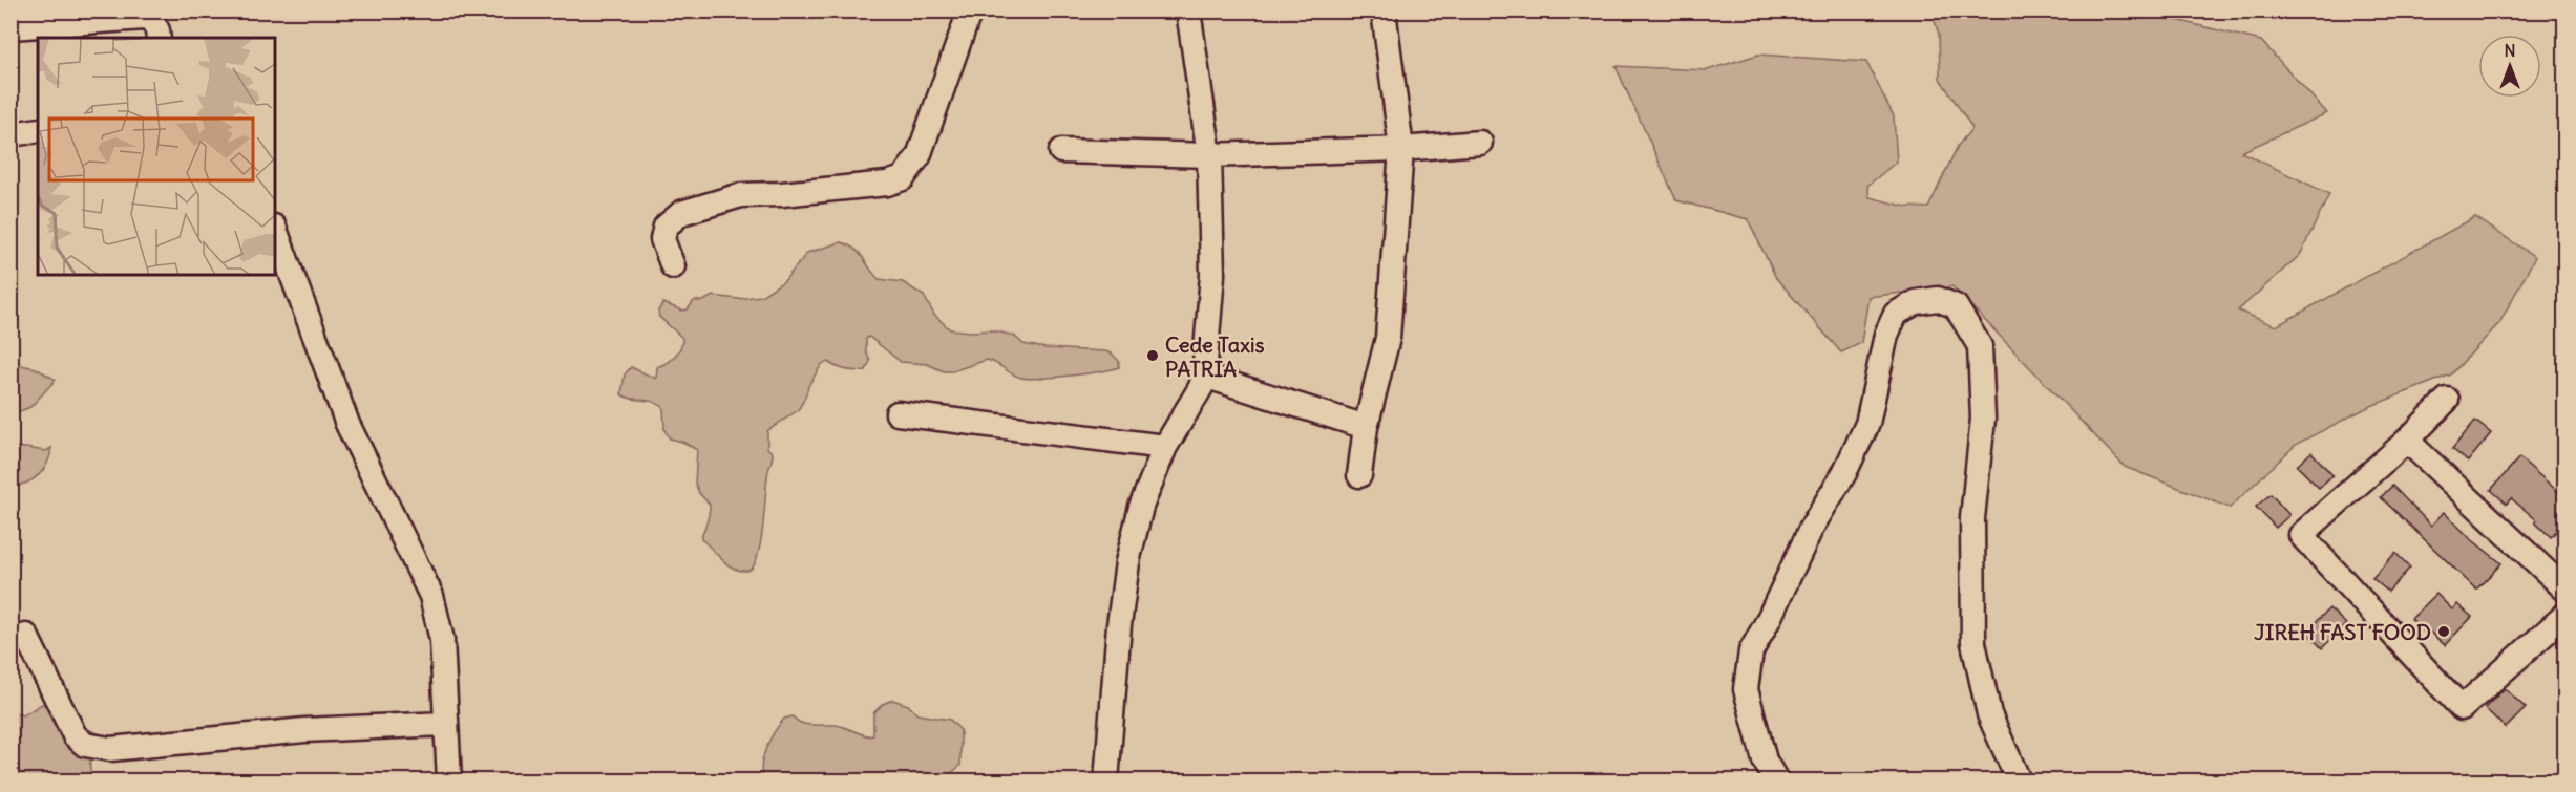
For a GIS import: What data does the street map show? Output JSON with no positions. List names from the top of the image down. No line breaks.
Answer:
{"places":["Cede Taxis PATRIA","JIREH FAST FOOD"],"north":"top"}
